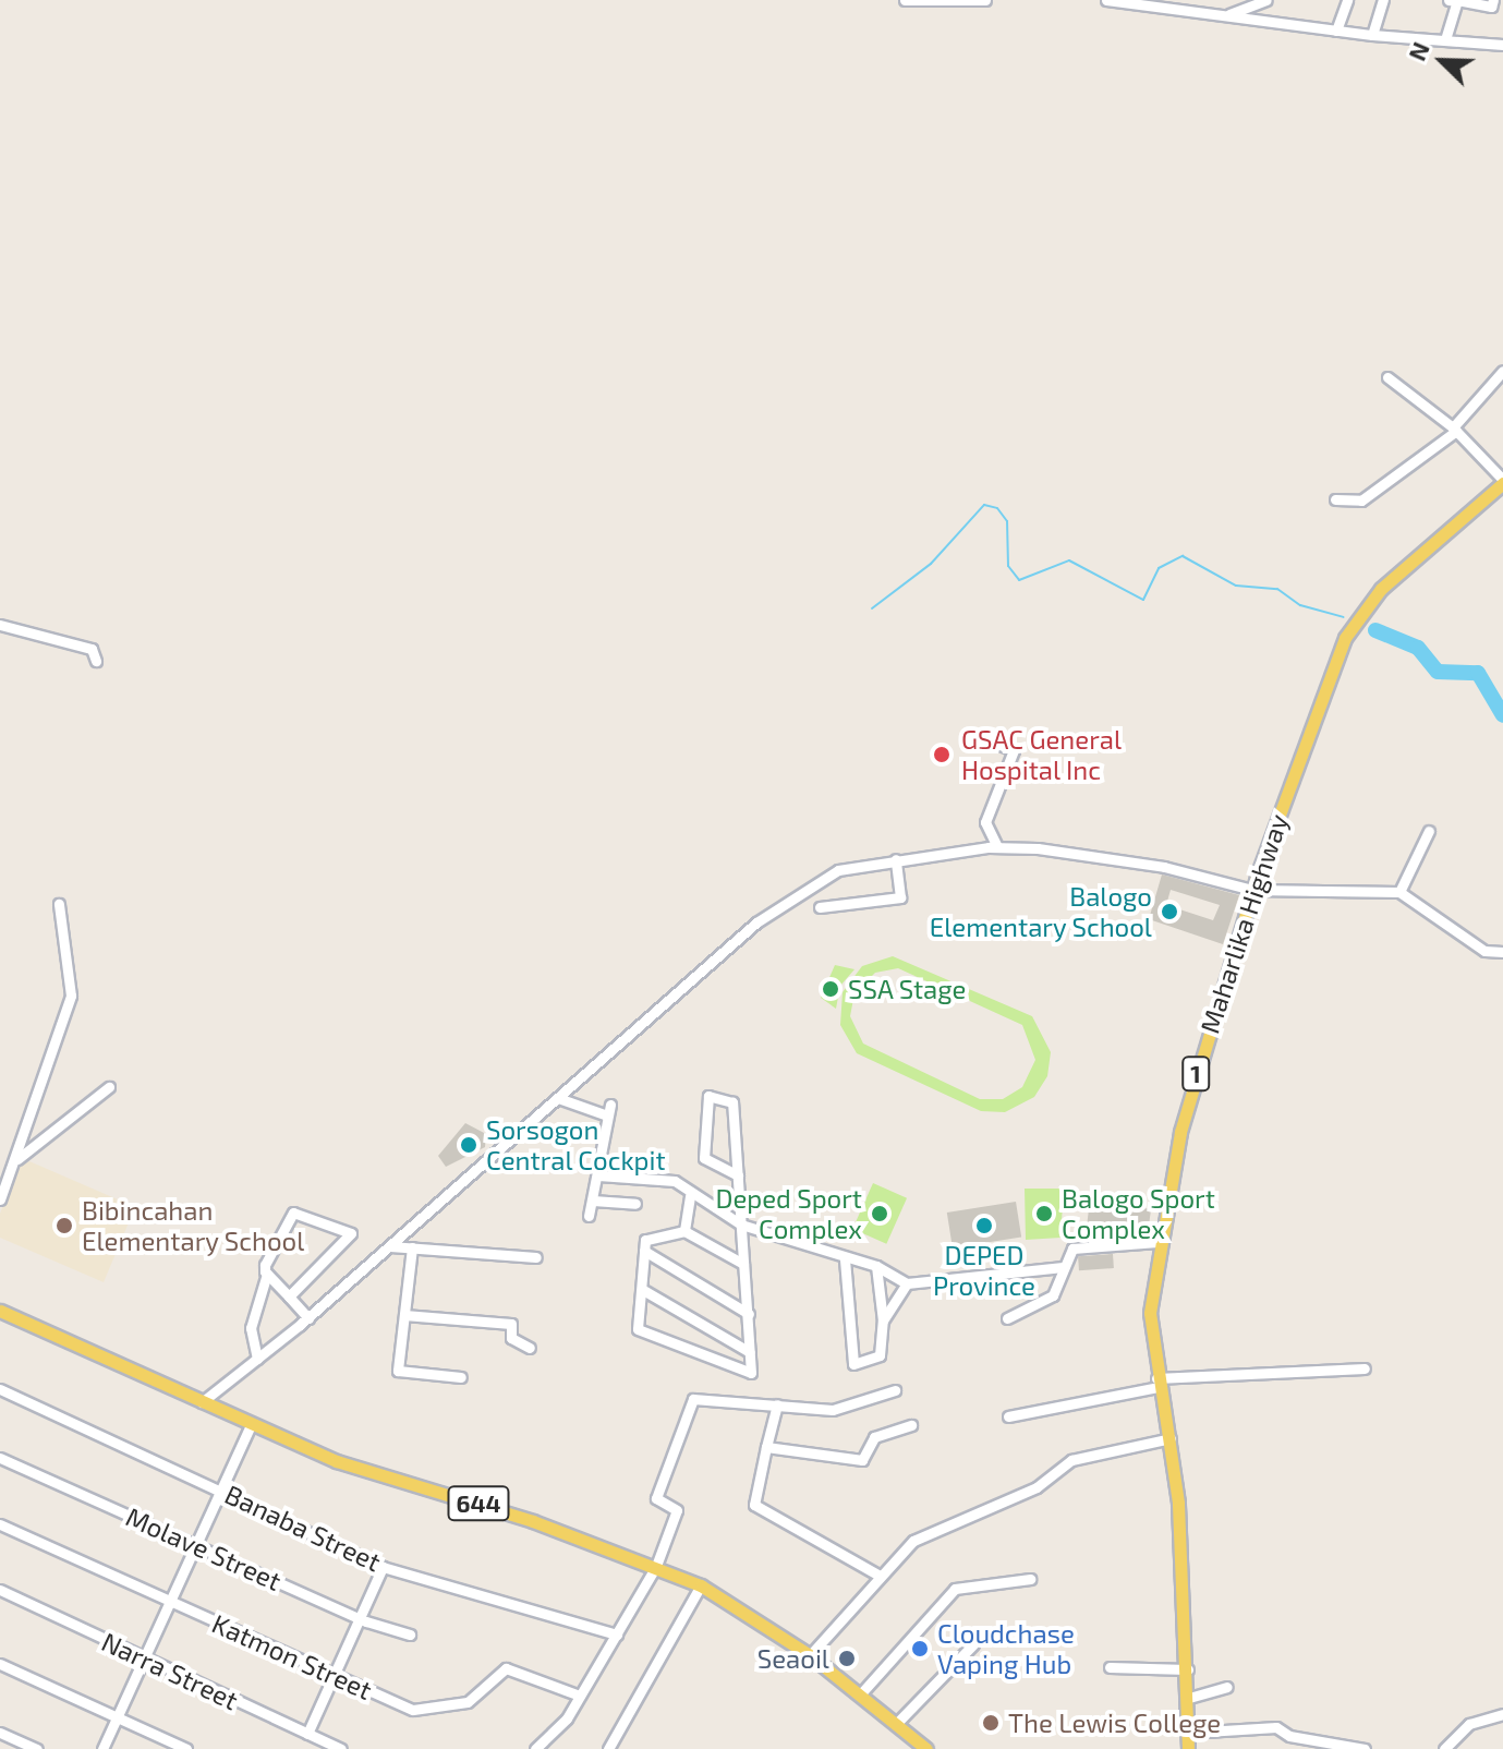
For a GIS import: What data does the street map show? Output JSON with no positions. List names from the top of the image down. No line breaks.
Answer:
{"streets":{"main road":["Maharlika Highway","1","644"],"street":["Banaba Street","Molave Street","Katmon Street","Narra Street"]},"places":["GSAC General Hospital Inc","Balogo Elementary School","SSA Stage","Sorsogon Central Cockpit","Deped Sport Complex","Balogo Sport Complex","Bibincahan Elementary School","DEPED Province","Cloudchase Vaping Hub","Seaoil","The Lewis College"],"north":"top left"}
